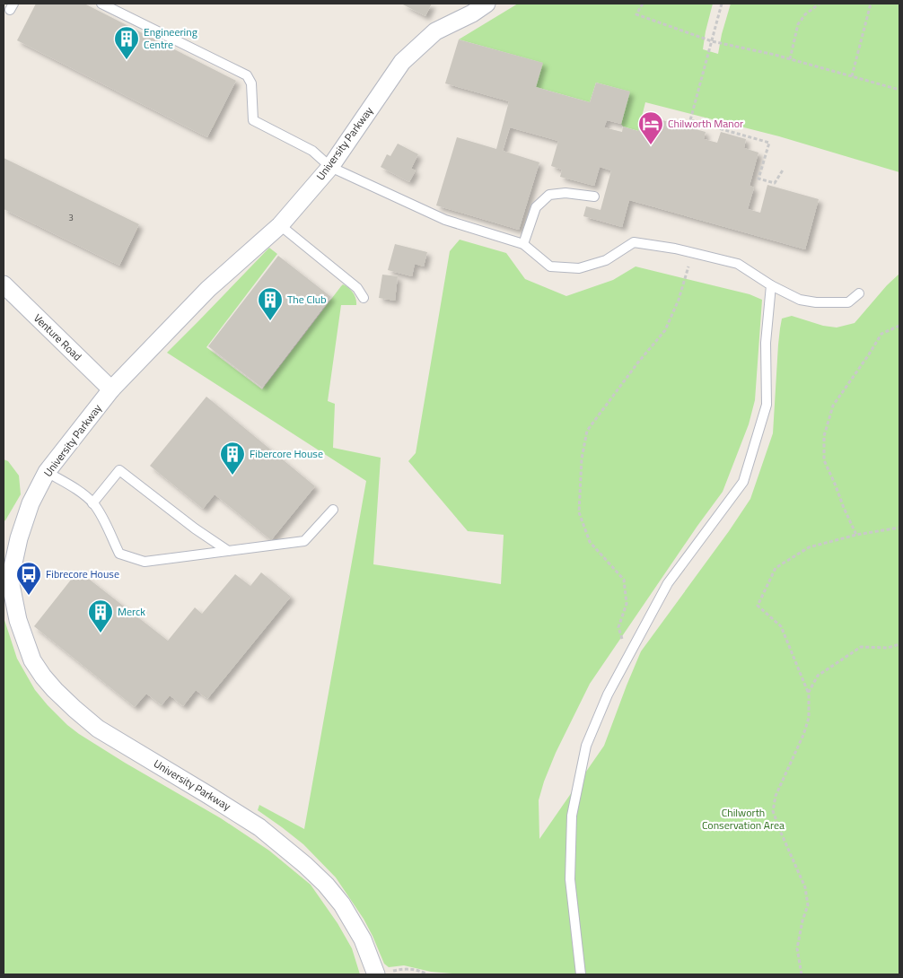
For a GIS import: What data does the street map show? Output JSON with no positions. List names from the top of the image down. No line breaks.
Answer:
{"streets":{"street":["University Parkway","Venture Road"]},"crossings":[["University Parkway","Venture Road"]],"parks":["Chilworth Conservation Area"],"places":{"building":["Engineering Centre","The Club","Fibercore House","Merck"],"hotel":["Chilworth Manor"],"bus stop":["Fibrecore House"]},"house_numbers":["3"]}
